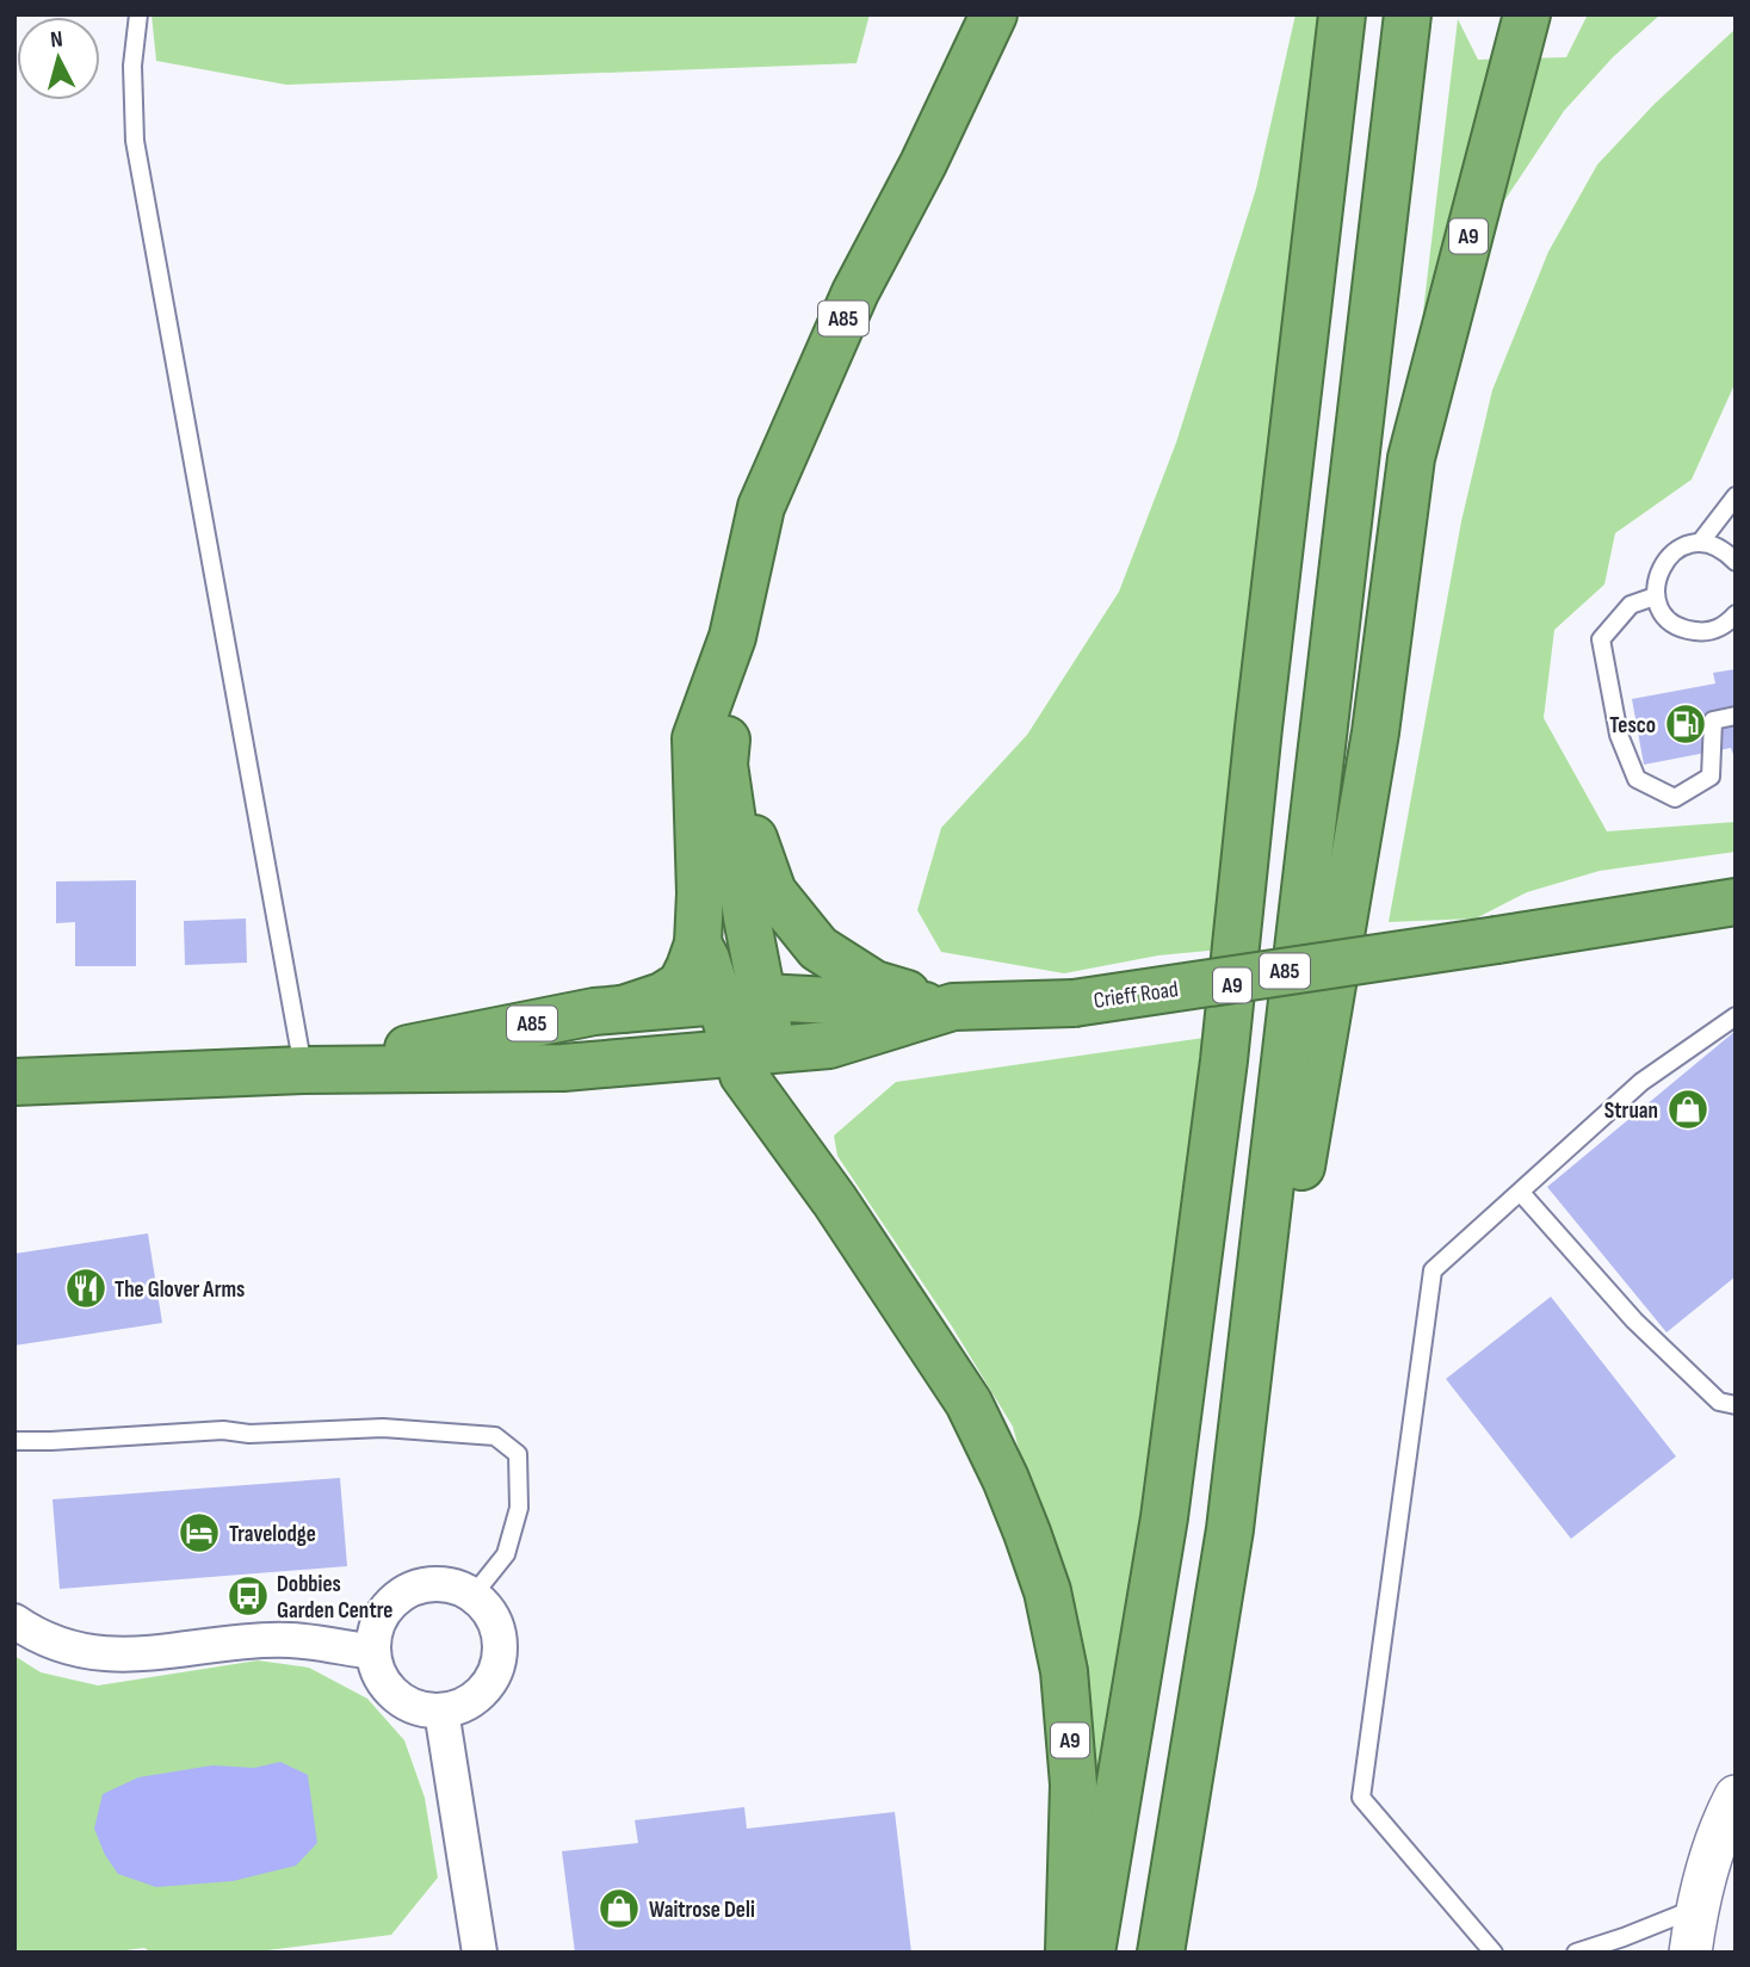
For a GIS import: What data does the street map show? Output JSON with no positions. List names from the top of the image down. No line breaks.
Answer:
{"streets":{"highway":["A9","A85","Crieff Road"]},"crossings":[["A9","A85"],["A9","Crieff Road"],["A85","Crieff Road"]],"places":{"fuel station":["Tesco"],"shop":["Struan","Waitrose Deli"],"restaurant":["The Glover Arms"],"hotel":["Travelodge"],"bus stop":["Dobbies Garden Centre"]},"north":"top"}
